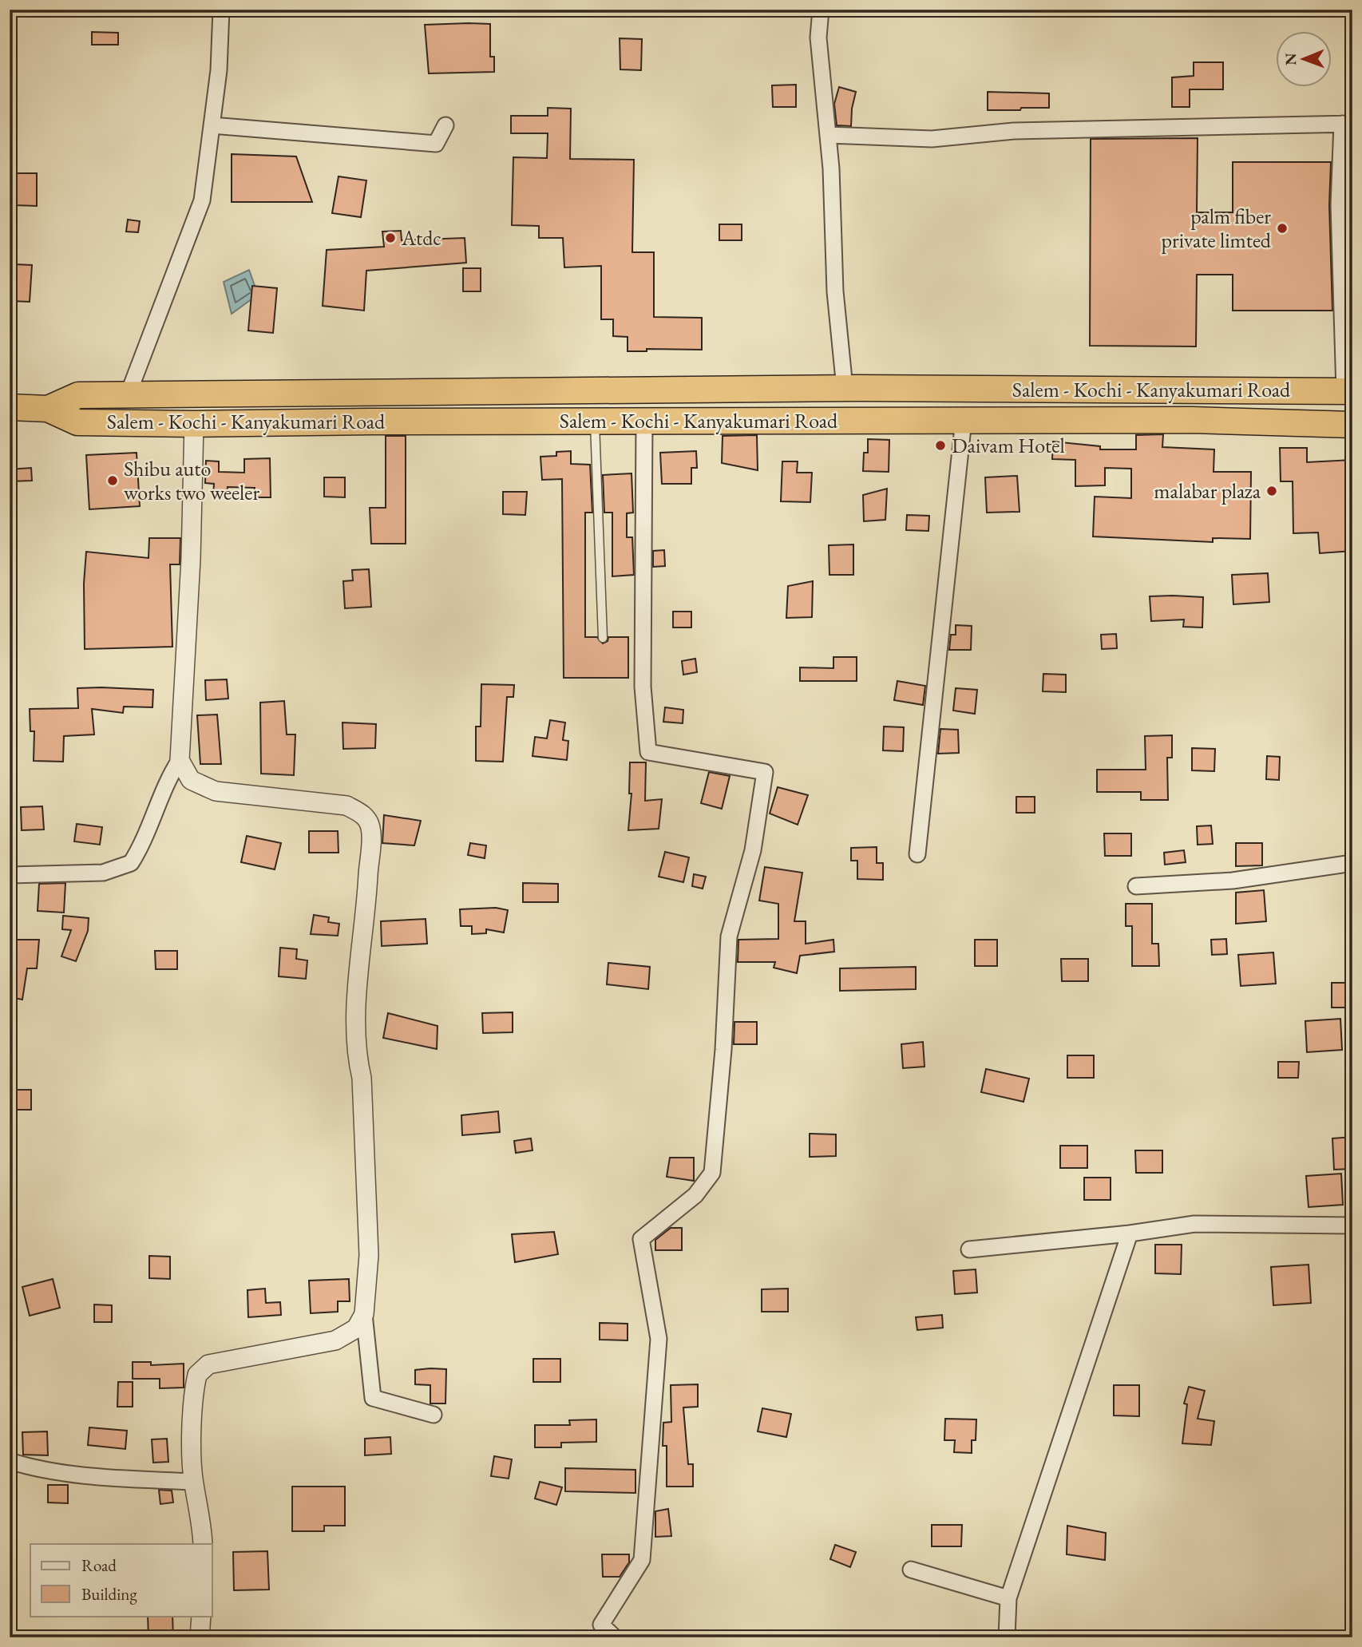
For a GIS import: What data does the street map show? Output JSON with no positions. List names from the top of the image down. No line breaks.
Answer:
{"streets":{"highway":["Salem - Kochi - Kanyakumari Road"]},"places":["palm fiber private limted","Atdc","Daivam Hotel","Shibu auto works two weeler","malabar plaza"],"legend":["Road","Building"],"north":"left"}
